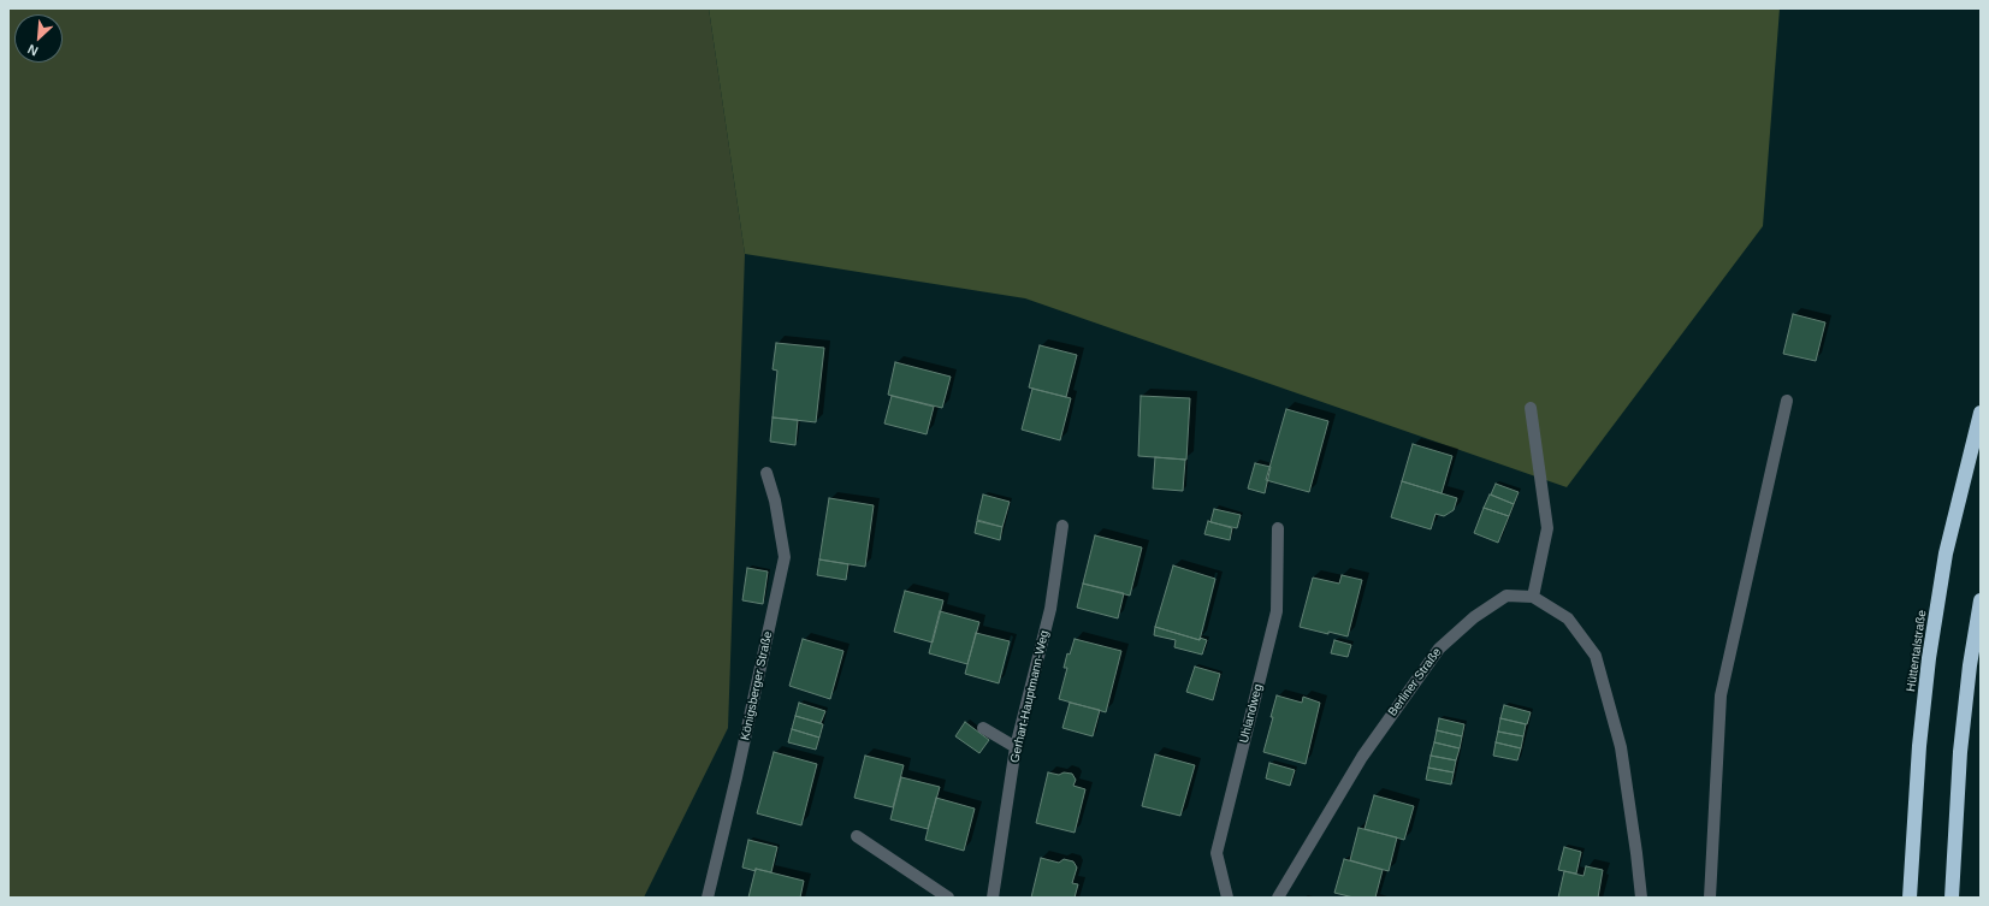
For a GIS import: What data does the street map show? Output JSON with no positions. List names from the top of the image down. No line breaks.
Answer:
{"streets":{"highway":["Hüttentalstraße"],"street":["Berliner Straße","Königsberger Straße","Gerhart-Hauptmann-Weg","Uhlandweg"]},"north":"bottom left"}
